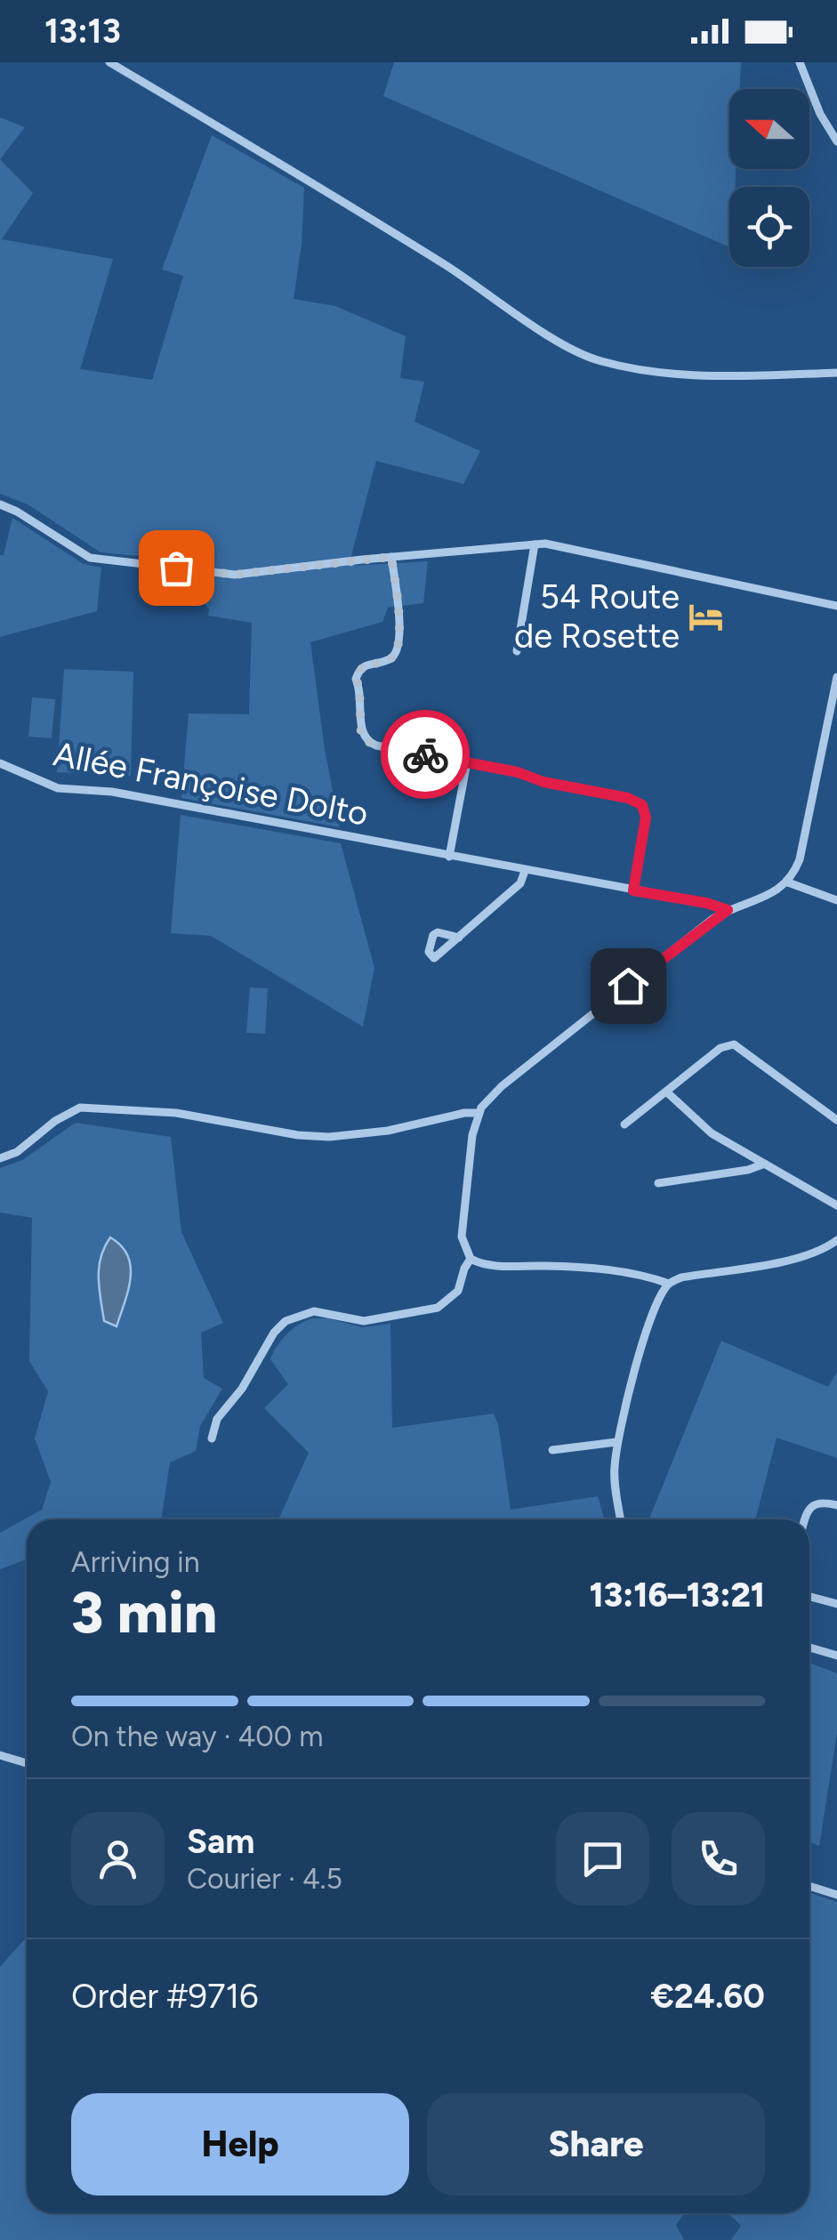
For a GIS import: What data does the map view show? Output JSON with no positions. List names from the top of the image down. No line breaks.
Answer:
{"streets":{"street":["Allée Françoise Dolto"]},"places":{"hotel":["54 Route de Rosette"]},"north":"left","page":{"status":"13:13","heading":["3 min","Arriving in","13:16–13:21"],"panel":["Sam","Courier · 4.5","Order #9716","€24.60"],"bar":"On the way · 400 m","buttons":["Help","Share"]}}
